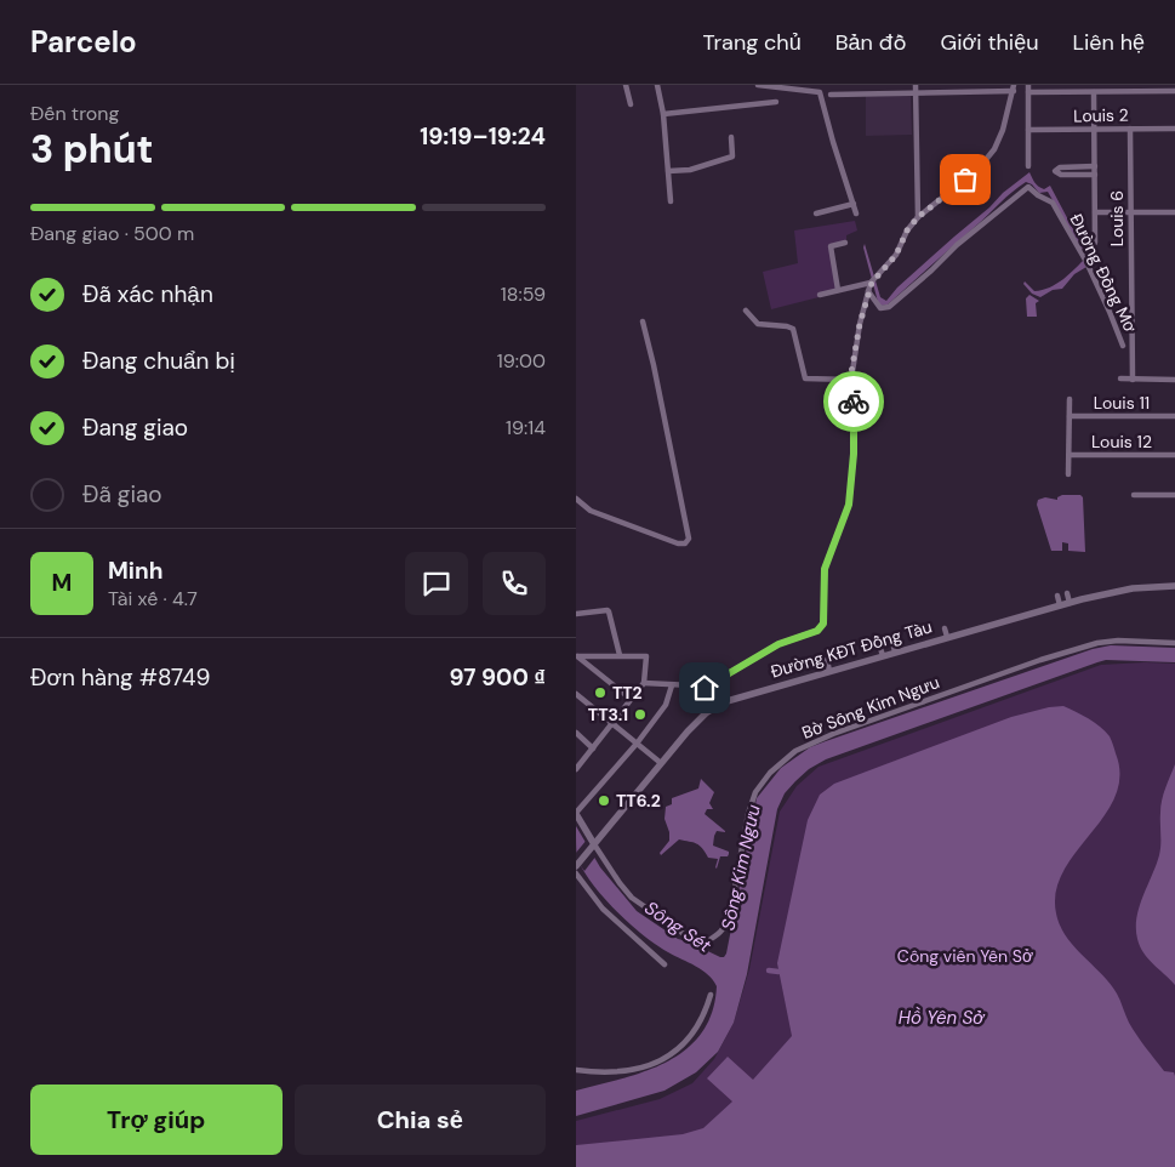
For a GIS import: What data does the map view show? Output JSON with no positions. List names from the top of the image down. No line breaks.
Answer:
{"streets":{"main road":["Đường KĐT Đồng Tàu"],"street":["Louis 2","Louis 6","Đường Đồng Mơ","Louis 11","Louis 12","Bờ Sông Kim Ngưu"]},"crossings":[["Louis 2","Louis 6"],["Đường KĐT Đồng Tàu","Bờ Sông Kim Ngưu"]],"water":["Sông Kim Ngưu","Sông Sét","Hồ Yên Sở"],"parks":["Công viên Yên Sở"],"places":["TT2","TT3.1","TT6.2"],"page":{"header":"Parcelo","nav":["Trang chủ","Bản đồ","Giới thiệu","Liên hệ"],"heading":["3 phút","Đến trong","19:19–19:24"],"panel":["Minh","Tài xế · 4.7","Đơn hàng #8749","97 900 ₫"],"bar":"Đang giao · 500 m","list":[["Đã xác nhận","18:59"],["Đang chuẩn bị","19:00"],["Đang giao","19:14"],"Đã giao"],"round":"M","buttons":["Trợ giúp","Chia sẻ"]}}
